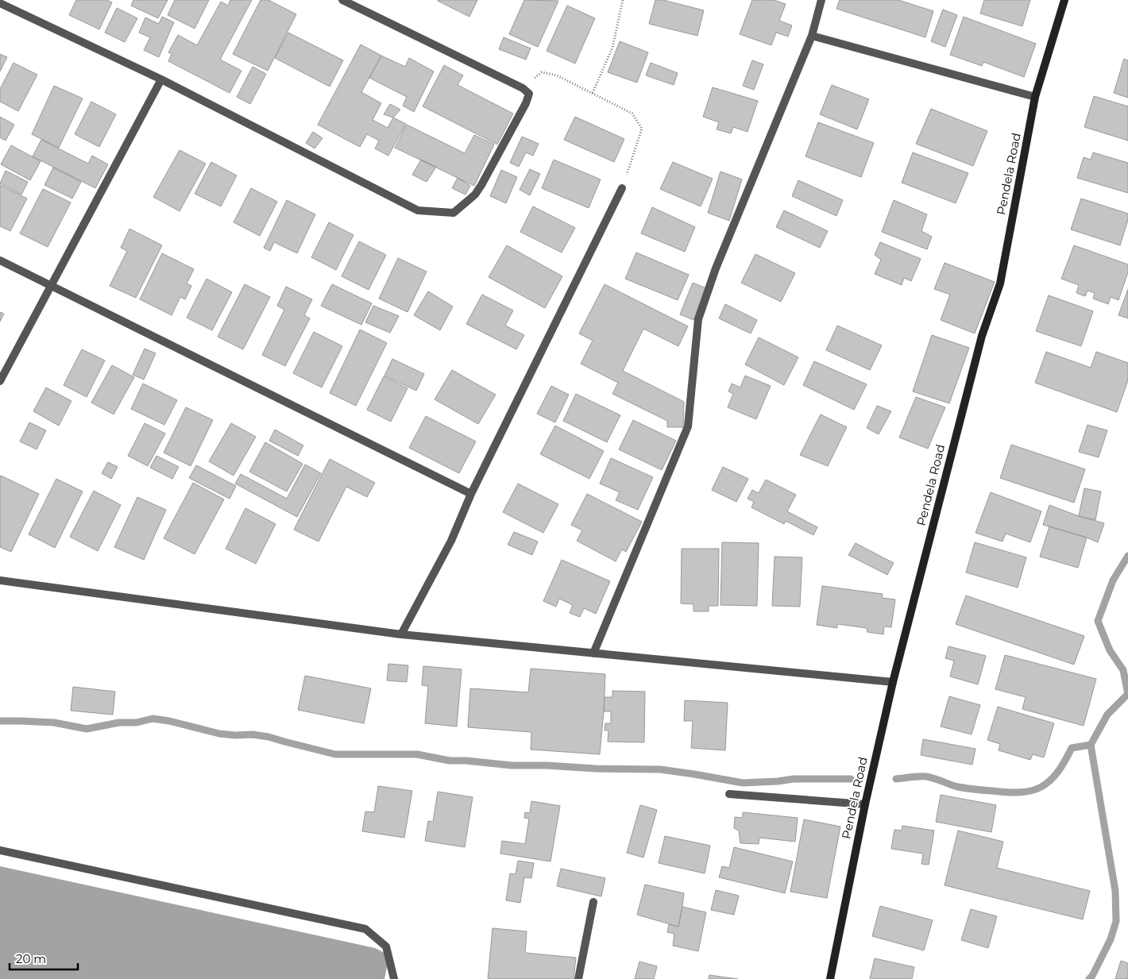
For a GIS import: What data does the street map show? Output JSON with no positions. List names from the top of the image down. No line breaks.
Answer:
{"streets":{"street":["Pendela Road"]},"scale_bar":"20 m"}
